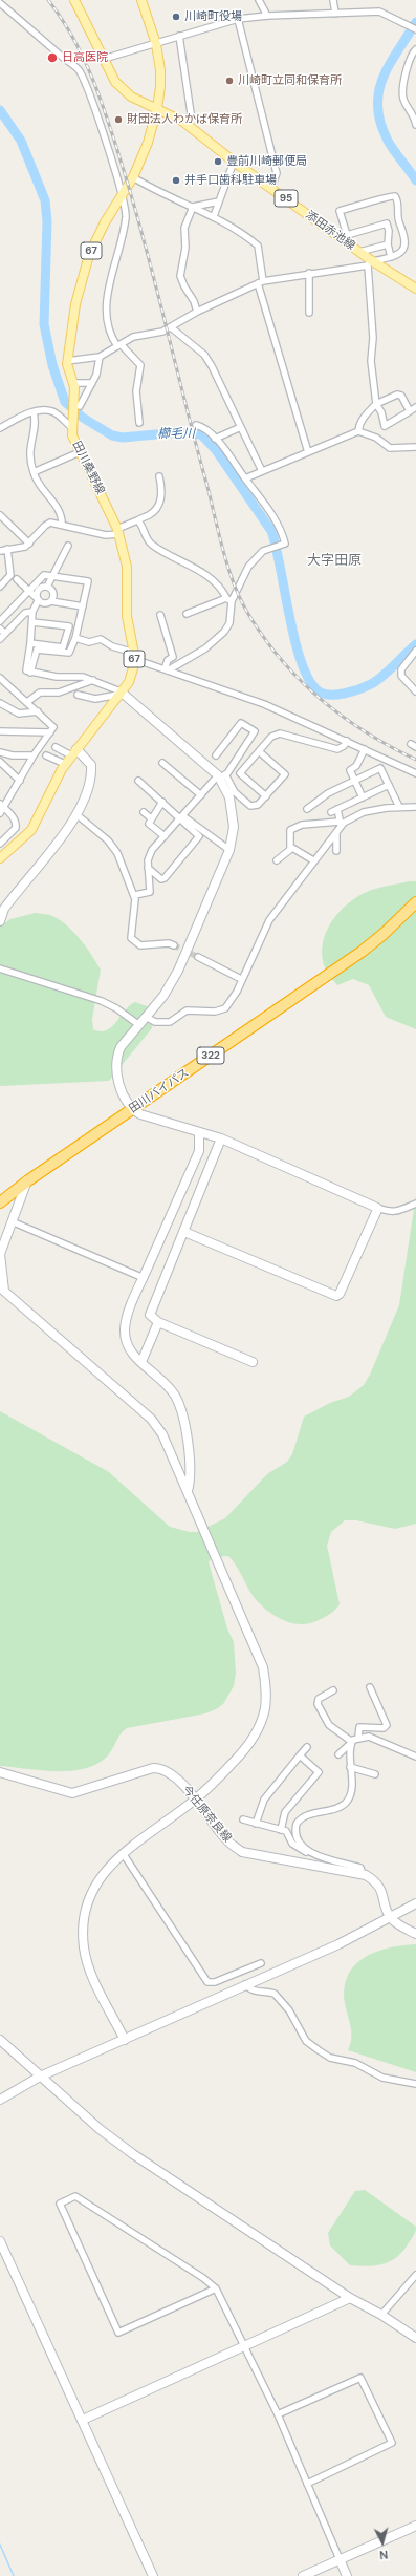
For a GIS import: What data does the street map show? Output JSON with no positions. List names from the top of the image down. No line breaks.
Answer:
{"streets":{"highway":["322","田川バイパス"],"main road":["95","添田赤池線","67","田川桑野線"],"street":["今任原奈良線"]},"crossings":[["添田赤池線","田川桑野線"]],"districts":["大字田原"],"water":["櫛毛川"],"places":["川崎町役場","日高医院","川崎町立同和保育所","財団法人わかば保育所","豊前川崎郵便局","井手口歯科駐車場"],"north":"bottom"}
